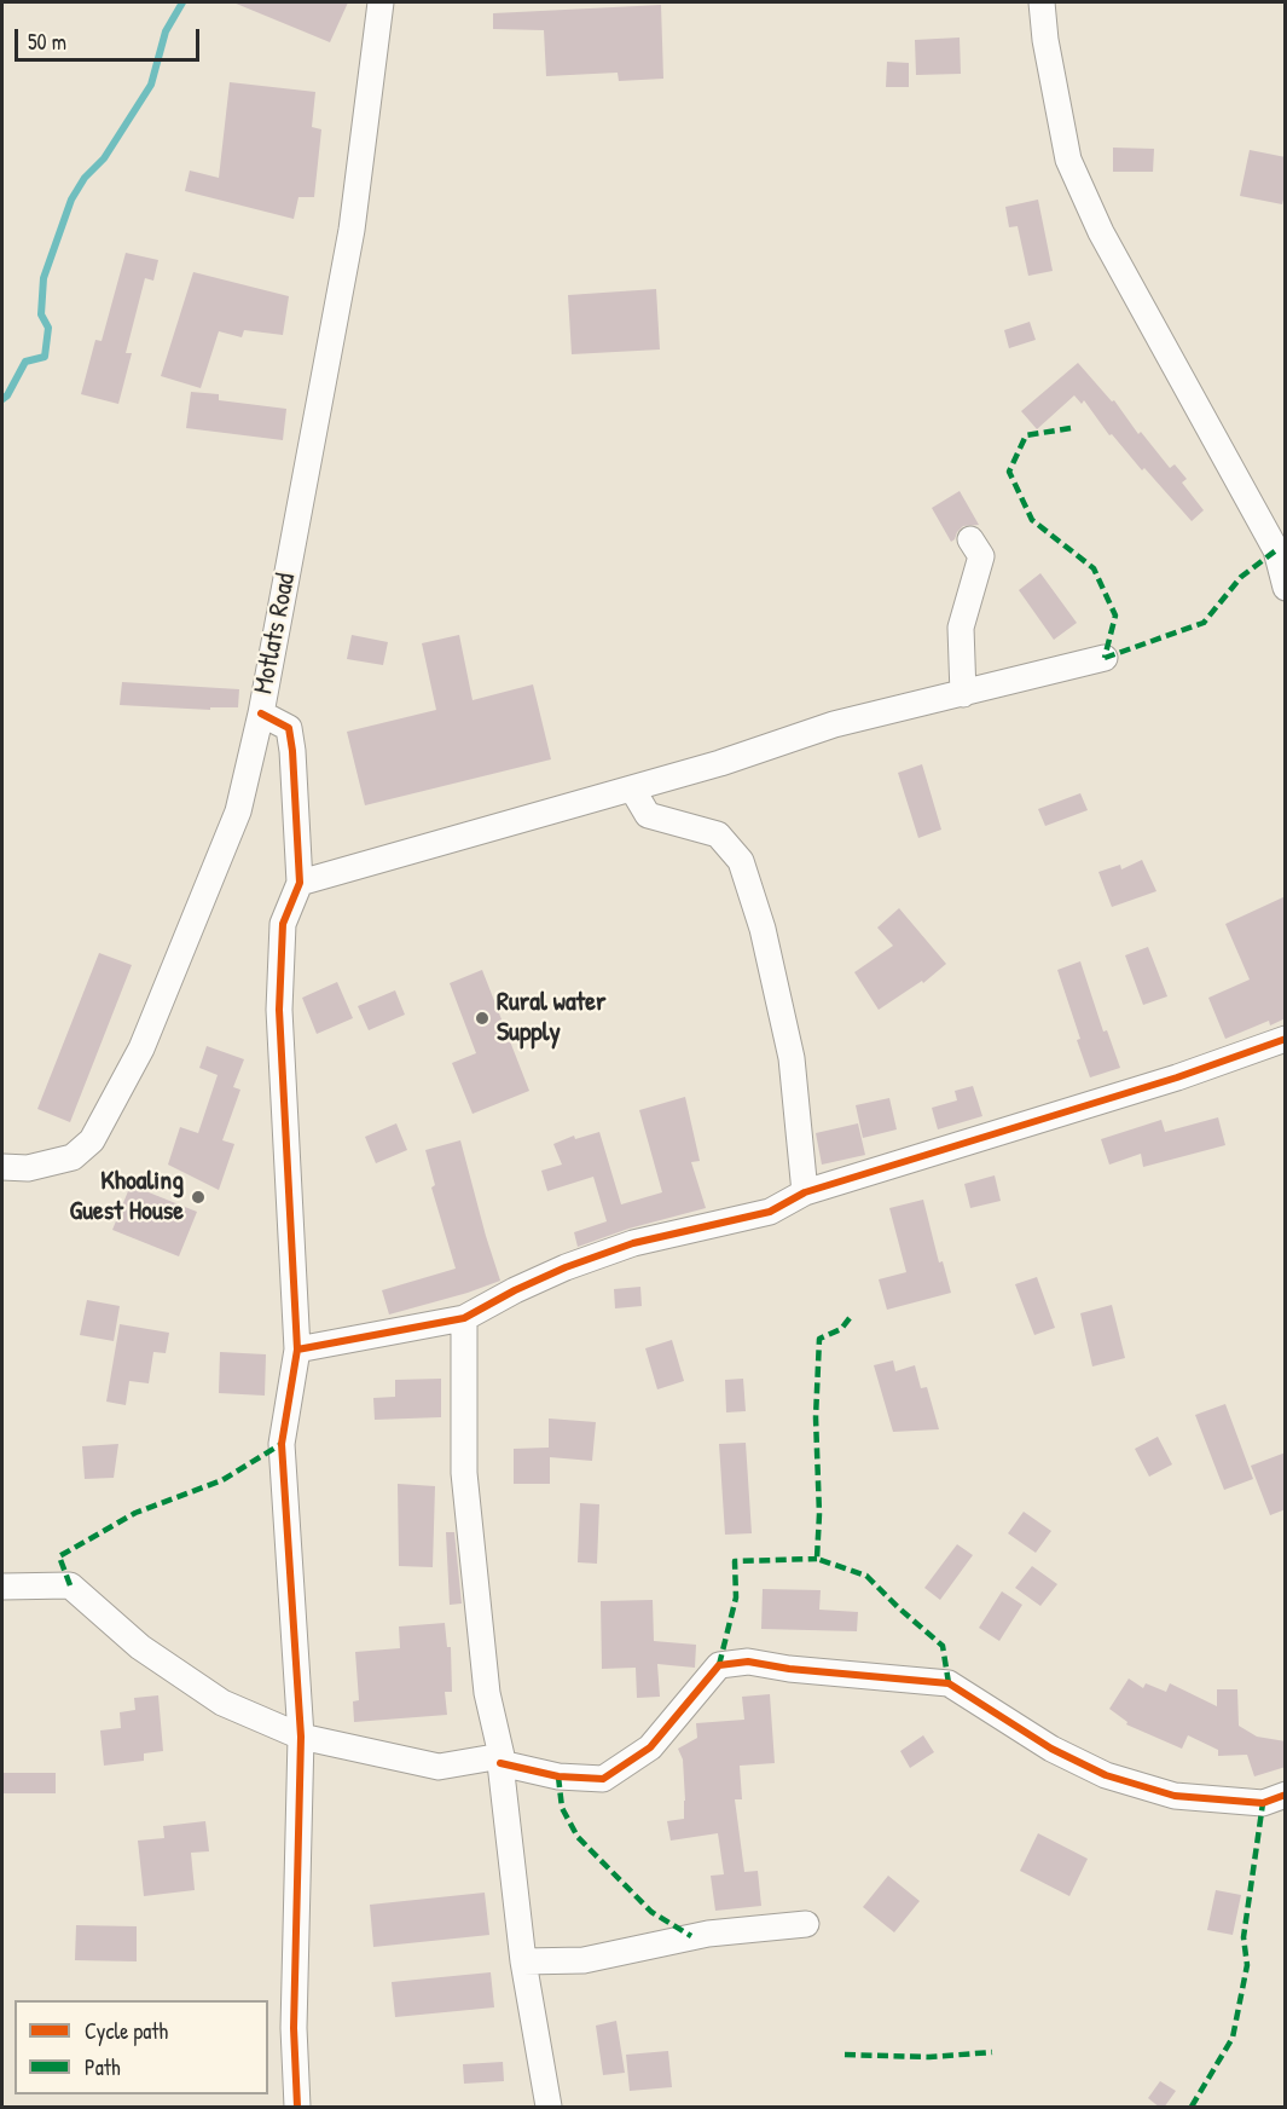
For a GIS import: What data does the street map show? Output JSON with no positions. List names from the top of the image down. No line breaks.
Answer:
{"streets":{"street":["Motlats Road"]},"places":["Rural water Supply","Khoaling Guest House"],"legend":["Cycle path","Path"],"scale_bar":"50 m"}
